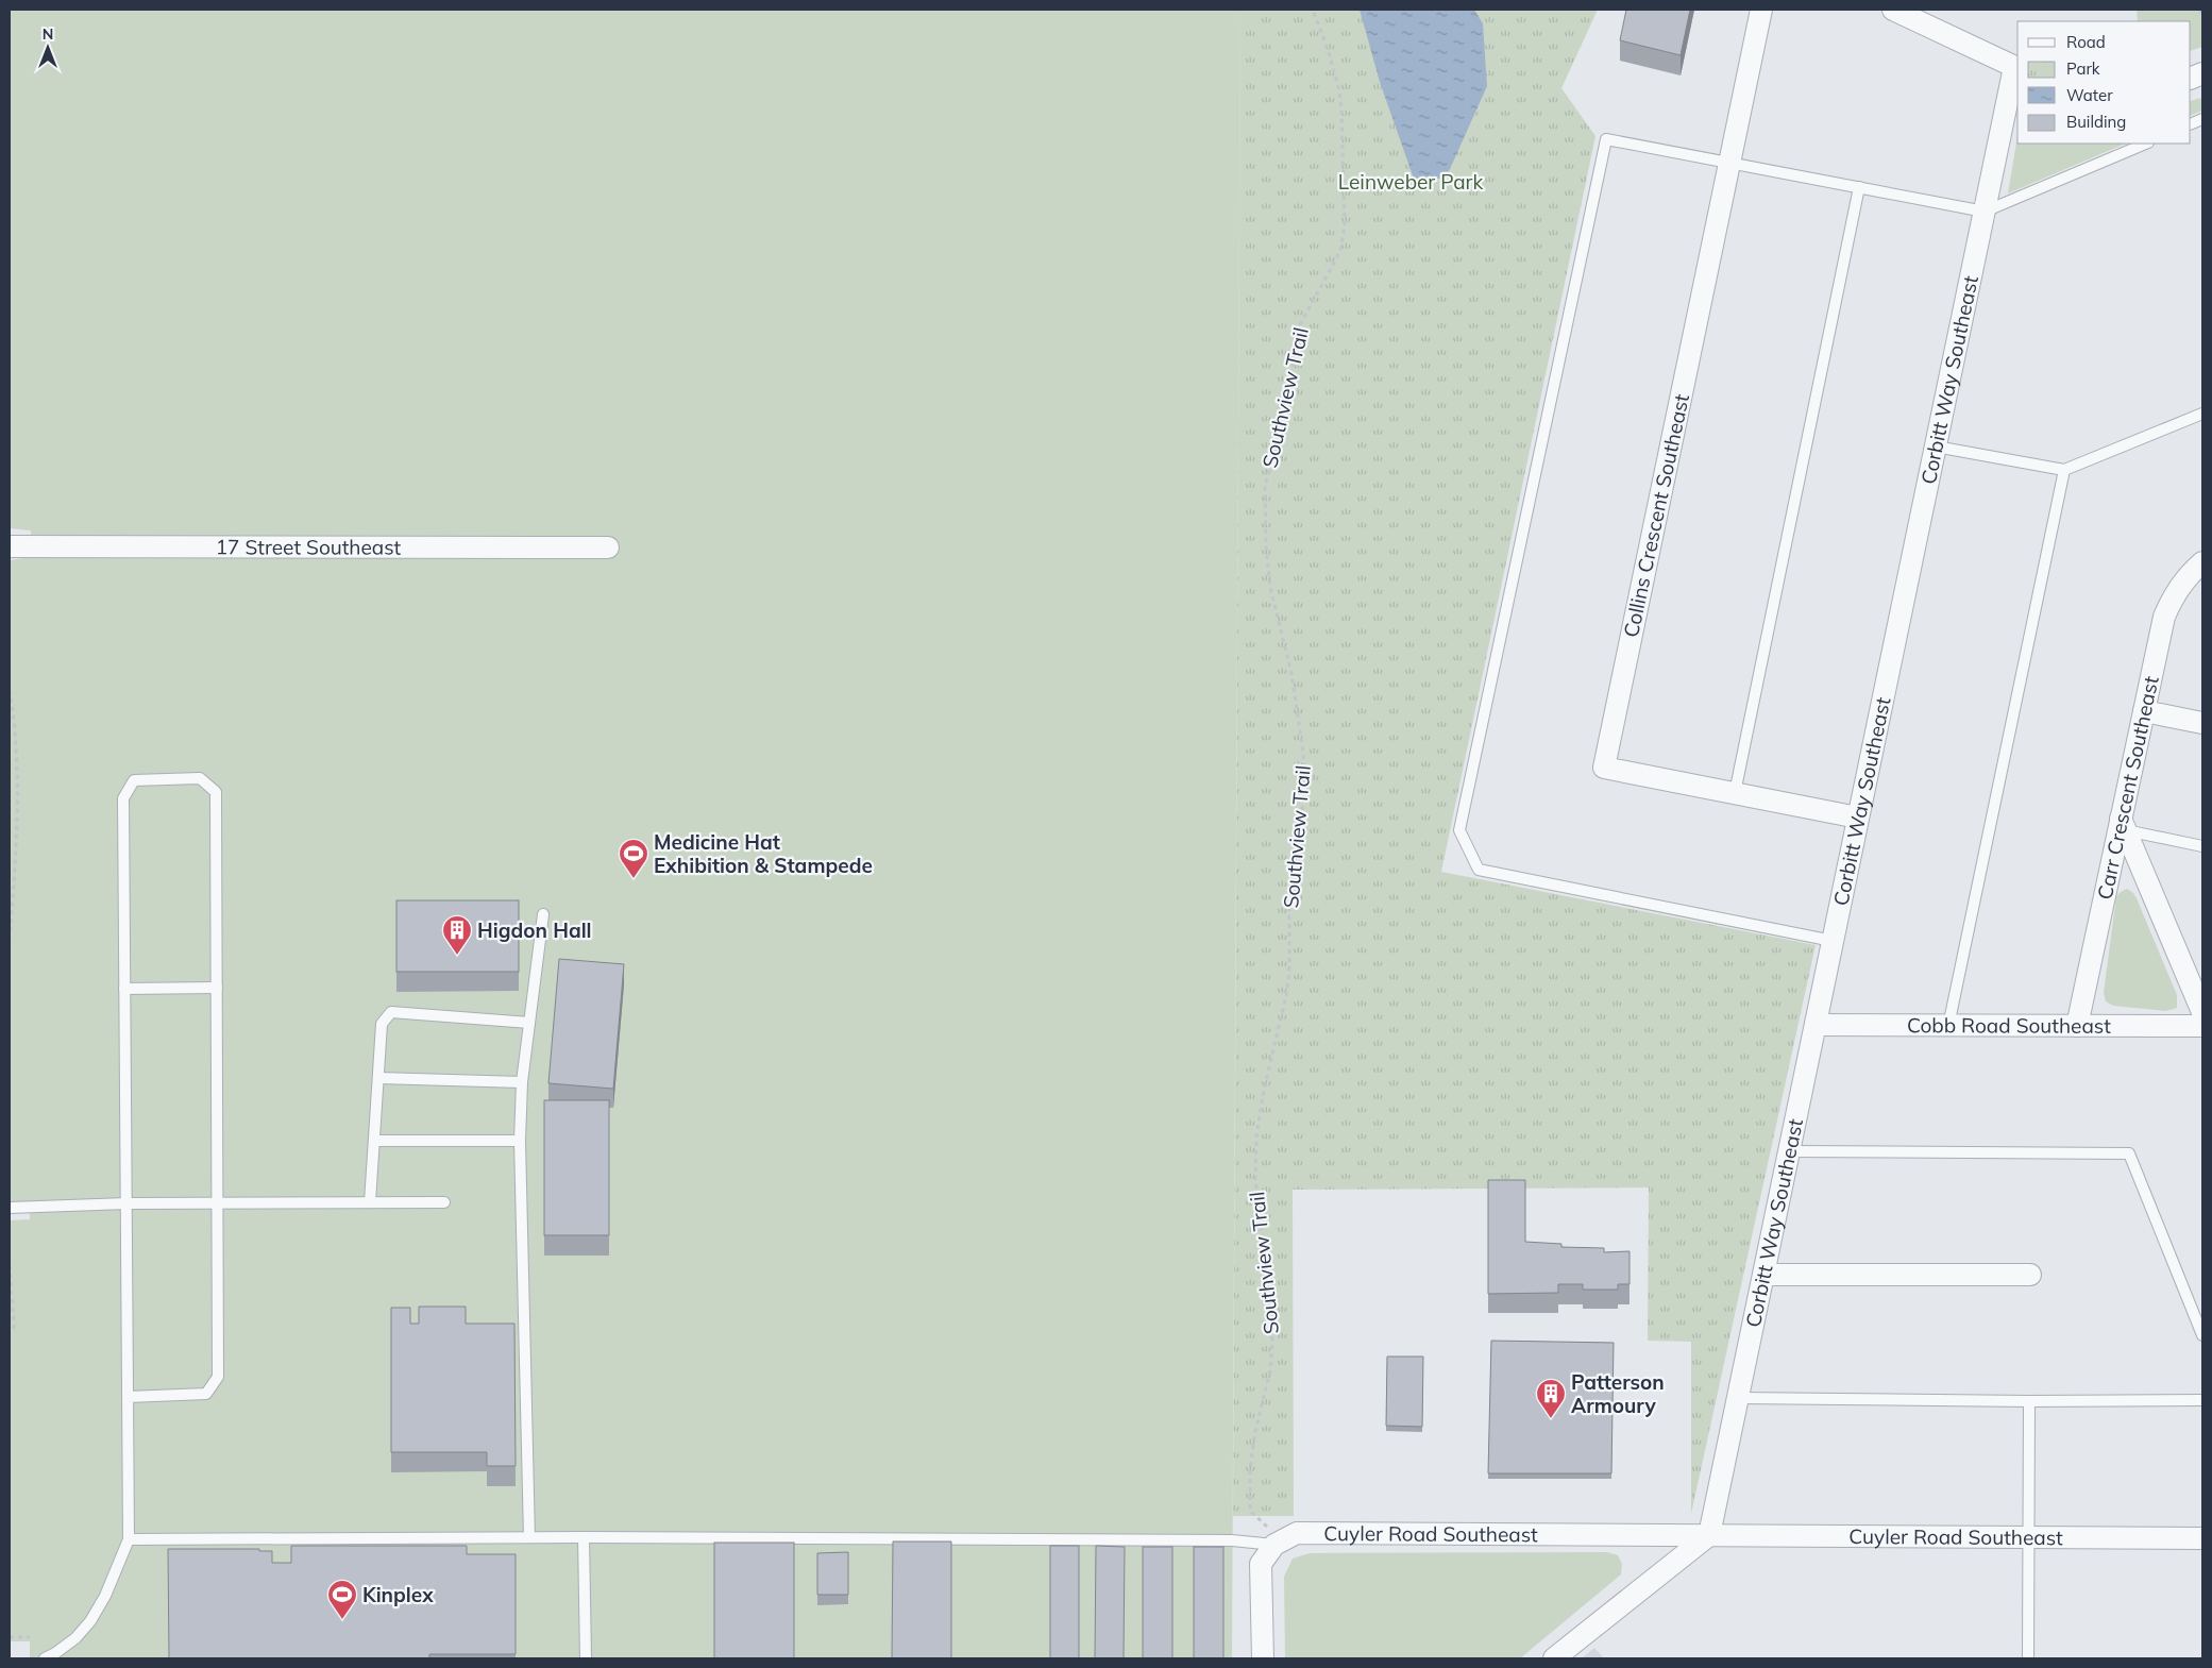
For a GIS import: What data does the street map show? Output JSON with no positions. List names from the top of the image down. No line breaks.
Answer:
{"streets":{"street":["Corbitt Way Southeast","Collins Crescent Southeast","17 Street Southeast","Carr Crescent Southeast","Cobb Road Southeast","Cuyler Road Southeast"],"path":["Southview Trail"]},"crossings":[["Corbitt Way Southeast","Collins Crescent Southeast"],["Corbitt Way Southeast","Cobb Road Southeast"],["Corbitt Way Southeast","Cuyler Road Southeast"],["Southview Trail","Cuyler Road Southeast"],["Carr Crescent Southeast","Cobb Road Southeast"]],"parks":["Leinweber Park"],"places":{"sports":["Medicine Hat Exhibition & Stampede","Kinplex"],"building":["Higdon Hall","Patterson Armoury"]},"legend":["Road","Park","Water","Building"],"north":"top"}
